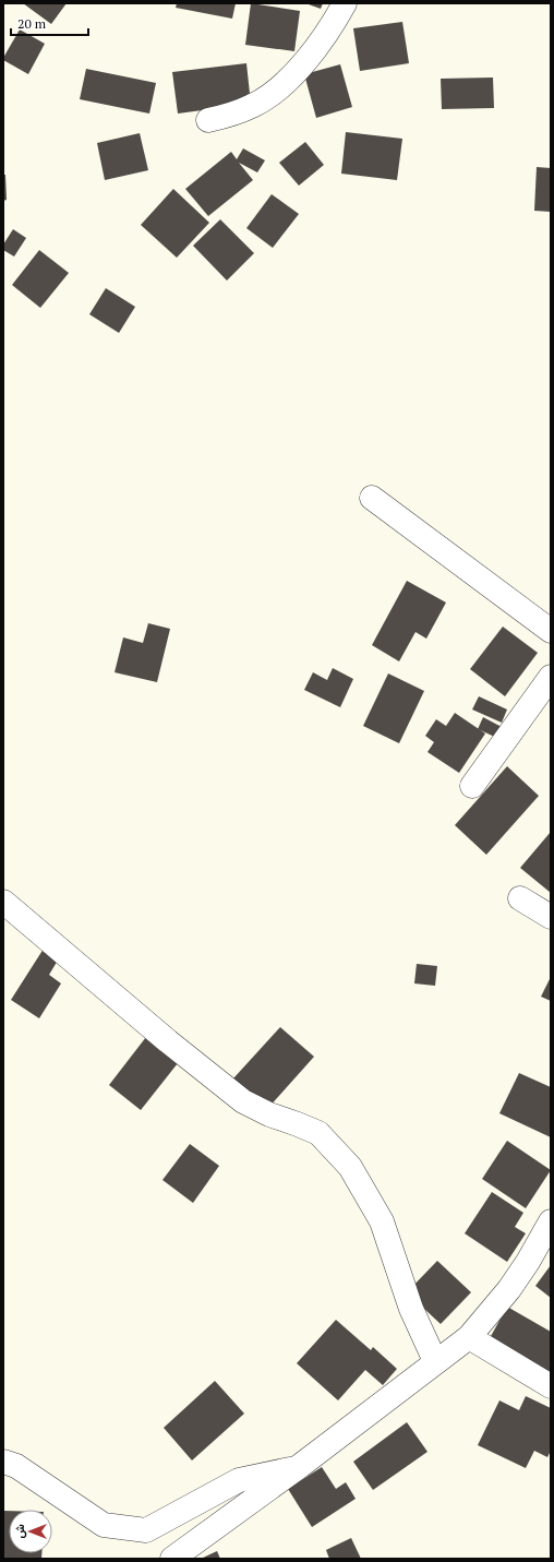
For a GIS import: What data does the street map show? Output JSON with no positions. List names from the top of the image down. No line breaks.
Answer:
{"scale_bar":"20 m","north":"left"}
